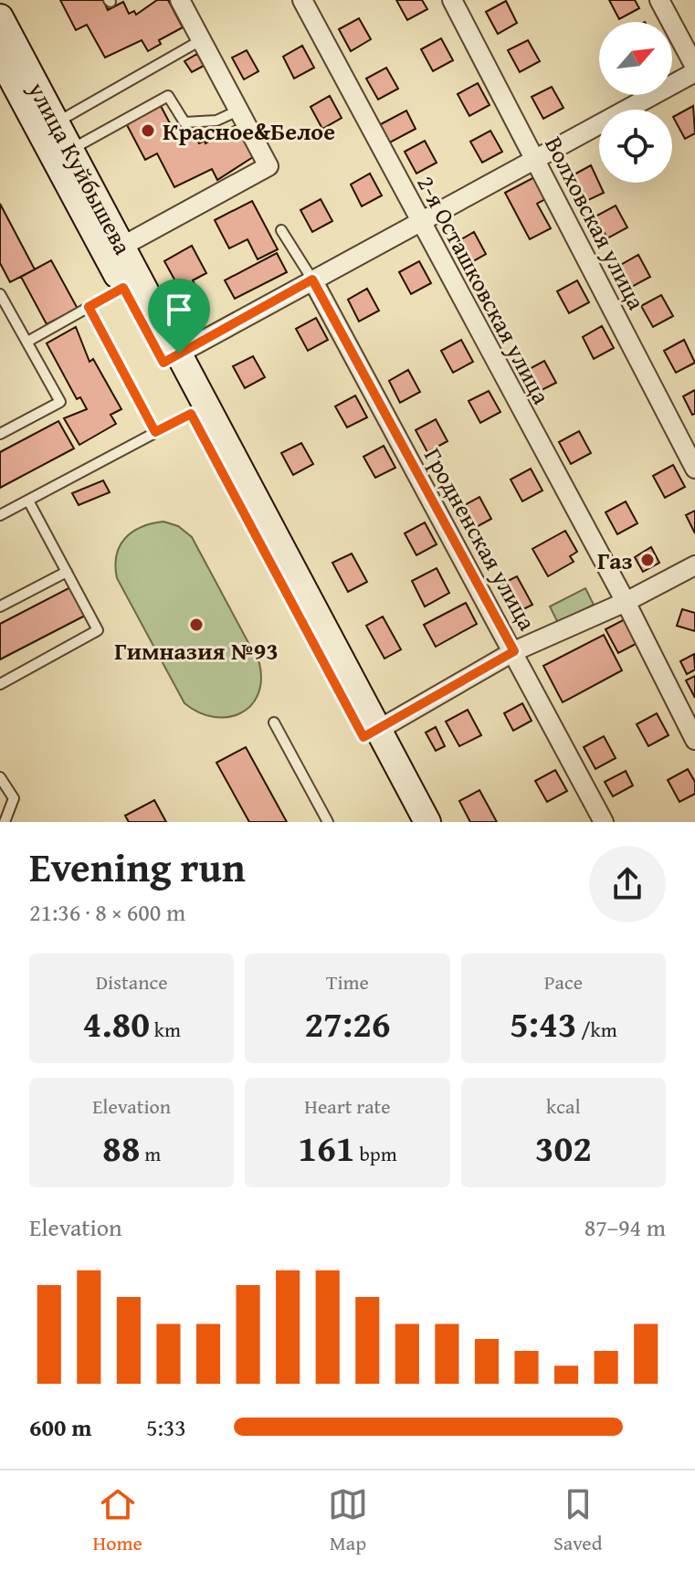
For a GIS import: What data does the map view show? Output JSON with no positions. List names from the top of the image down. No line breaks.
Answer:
{"streets":{"main road":["улица Куйбышева"],"street":["Волховская улица","2-я Осташковская улица","Гродненская улица"]},"places":["Красное&Белое","Газ","Гимназия №93"],"north":"top right","page":{"heading":["Evening run","21:36 · 8 × 600 m"],"stats":[["Distance","4.80 km"],["Time","27:26"],["Pace","5:43 /km"],["Elevation","88 m"],["Heart rate","161 bpm"],["kcal","302"]],"chart":["Elevation","87–94 m"],"list":[{"name":"600 m","note":"5:33"}],"tabs":["Home","Map","Saved"]}}
